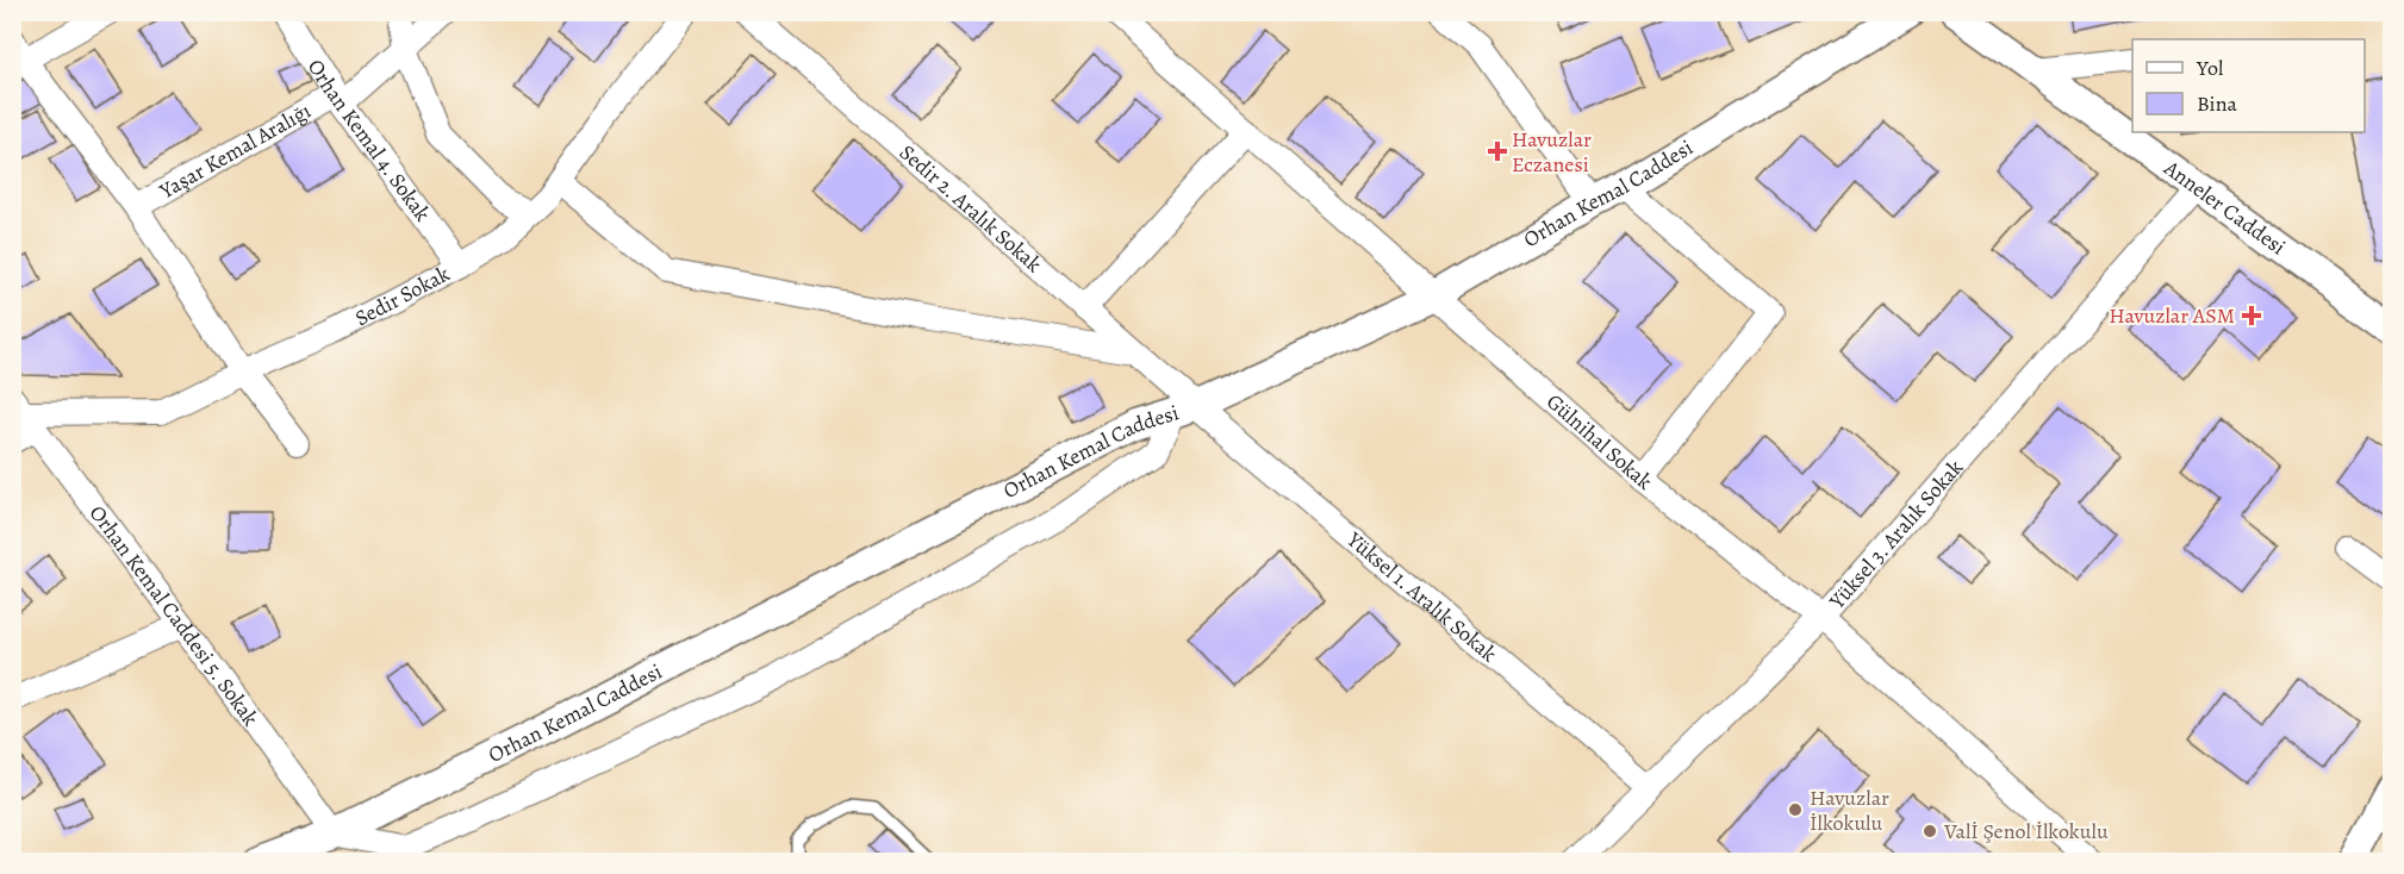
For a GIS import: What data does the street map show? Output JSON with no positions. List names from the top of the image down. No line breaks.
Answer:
{"streets":{"street":["Orhan Kemal 4. Sokak","Yaşar Kemal Aralığı","Orhan Kemal Caddesi","Anneler Caddesi","Sedir 2. Aralık Sokak","Sedir Sokak","Gülnihal Sokak","Yüksel 3. Aralık Sokak","Yüksel 1. Aralık Sokak","Orhan Kemal Caddesi 5. Sokak"]},"crossings":[["Orhan Kemal 4. Sokak","Yaşar Kemal Aralığı"],["Orhan Kemal 4. Sokak","Sedir Sokak"],["Orhan Kemal Caddesi","Sedir 2. Aralık Sokak"],["Orhan Kemal Caddesi","Gülnihal Sokak"],["Orhan Kemal Caddesi","Yüksel 1. Aralık Sokak"],["Orhan Kemal Caddesi","Orhan Kemal Caddesi 5. Sokak"],["Anneler Caddesi","Yüksel 3. Aralık Sokak"],["Sedir 2. Aralık Sokak","Yüksel 1. Aralık Sokak"],["Sedir Sokak","Orhan Kemal Caddesi 5. Sokak"],["Gülnihal Sokak","Yüksel 3. Aralık Sokak"],["Yüksel 3. Aralık Sokak","Yüksel 1. Aralık Sokak"]],"places":{"health":["Havuzlar Eczanesi","Havuzlar ASM"],"other":["Havuzlar İlkokulu","Valİ Şenol İlkokulu"]},"legend":["Yol","Bina"]}
